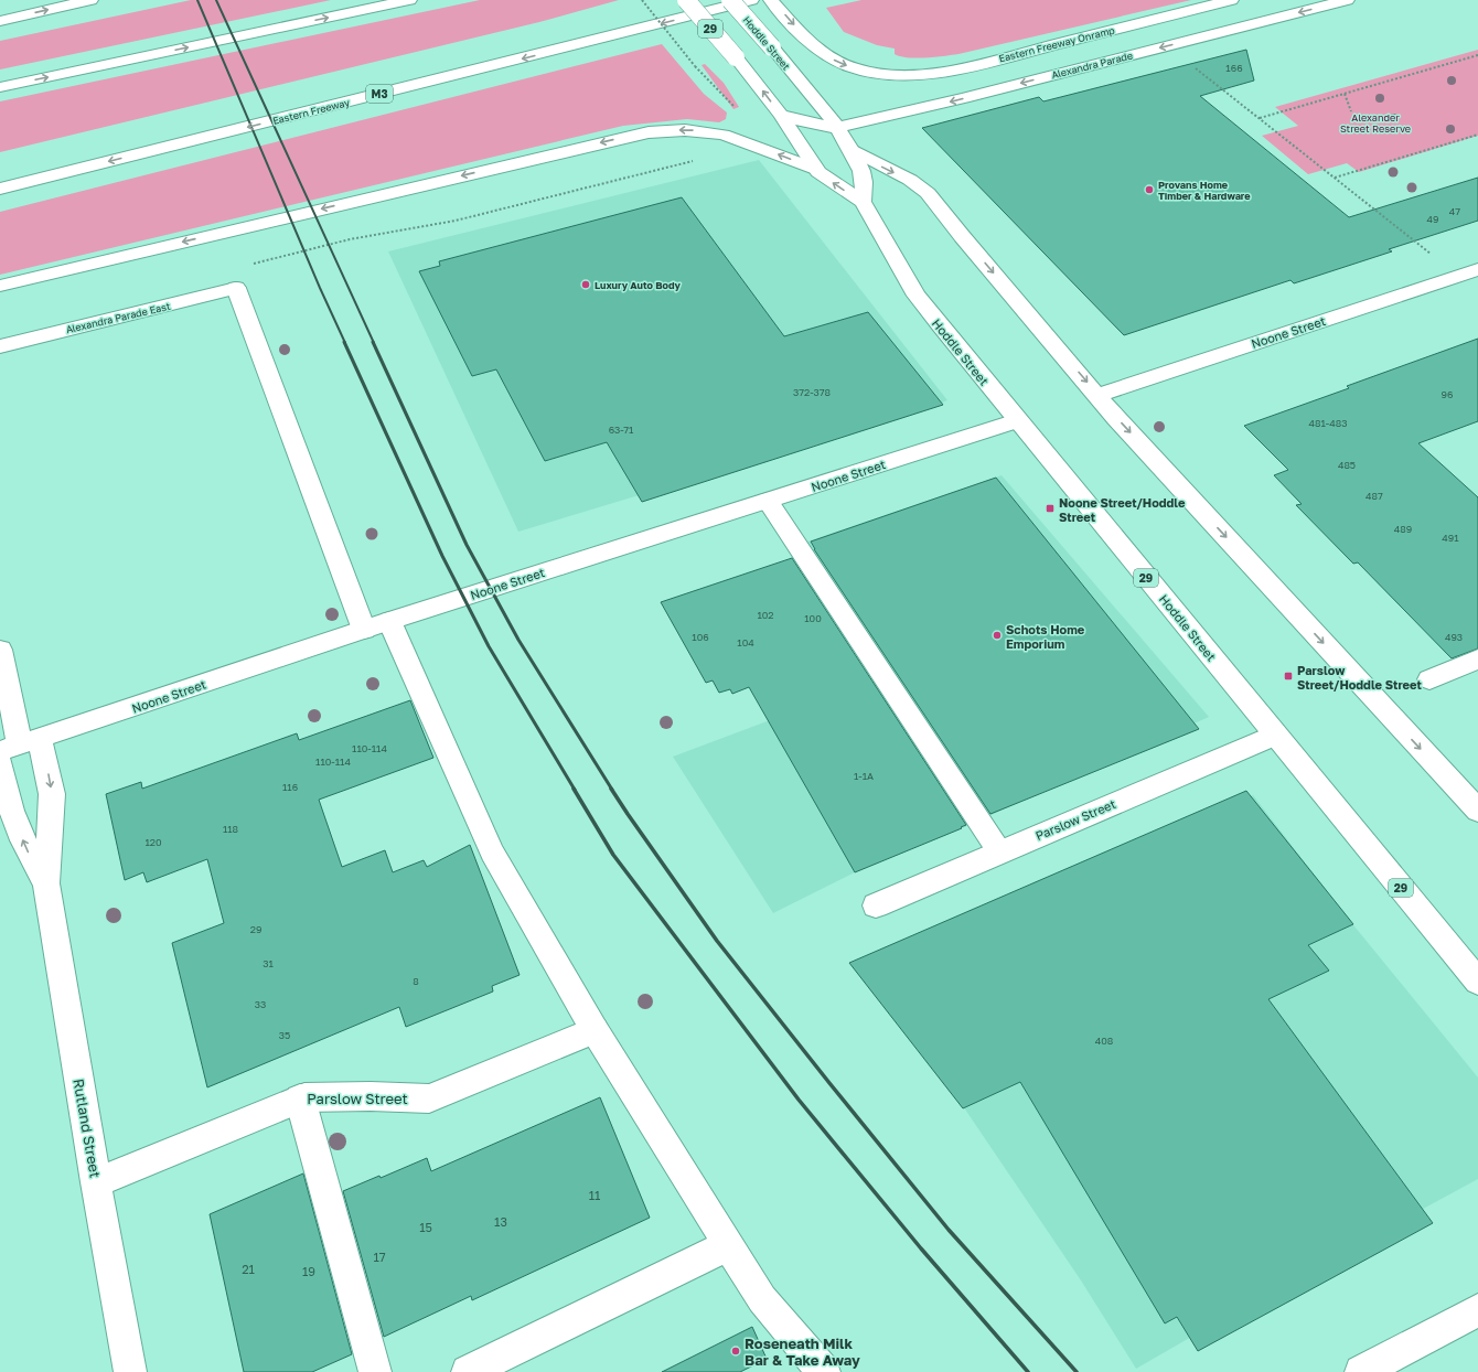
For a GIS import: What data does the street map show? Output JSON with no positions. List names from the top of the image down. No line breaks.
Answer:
{"streets":{"main road":["29","Hoddle Street","Eastern Freeway Onramp","Alexandra Parade","M3","Eastern Freeway","Alexandra Parade East","Noone Street","Parslow Street","Rutland Street"]},"crossings":[["Hoddle Street","Alexandra Parade"],["Hoddle Street","Noone Street"],["Hoddle Street","Parslow Street"],["Alexandra Parade East","Noone Street"],["Noone Street","Rutland Street"],["Parslow Street","Rutland Street"]],"one_way":["Alexandra Parade"],"parks":["Alexander Street Reserve"],"places":{"other":["Provans Home Timber & Hardware","Luxury Auto Body","Schots Home Emporium","Roseneath Milk Bar & Take Away"],"transit":["Noone Street/Hoddle Street","Parslow Street/Hoddle Street"]},"house_numbers":["166","47","49","372-378","96","481-483","63-71","485","487","489","491","102","100","106","493","104","110-114","110-114","1-1A","116","118","120","29","31","8","33","35","408","11","13","15","17","21","19"]}
